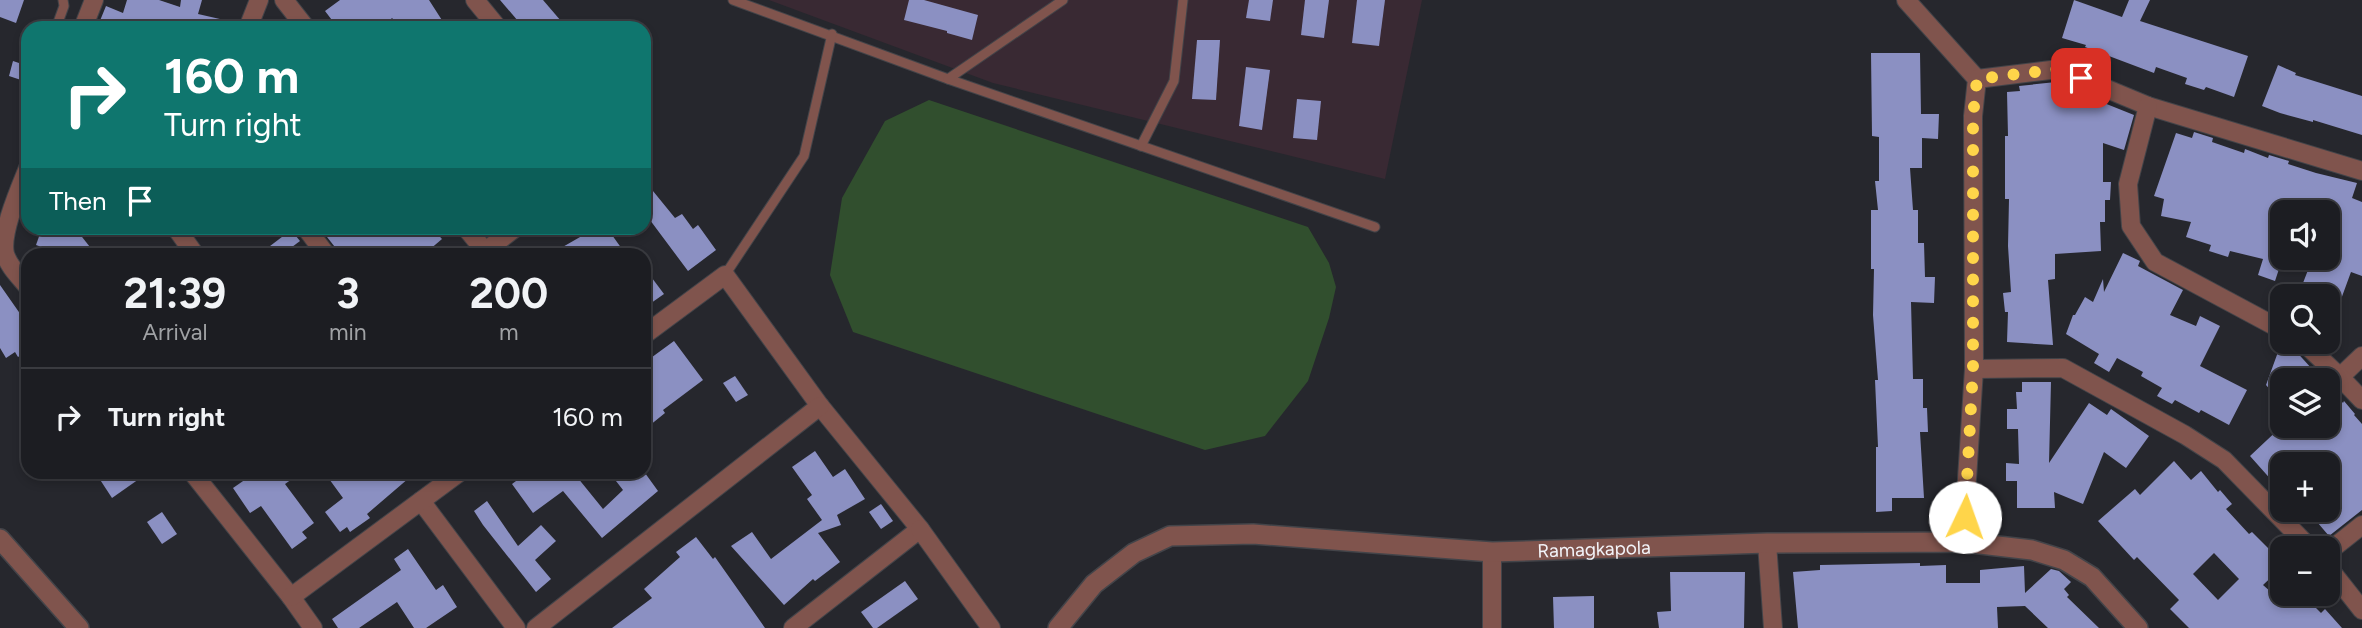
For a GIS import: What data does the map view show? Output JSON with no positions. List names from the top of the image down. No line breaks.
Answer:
{"streets":{"street":["Ramagkapola"]},"page":{"turn":["160 m","Turn right"],"then":"Then","map_buttons":["+","−"],"eta":["21:39","Arrival","3","min","200","m"],"list":[{"name":"Turn right","value":"160 m"}]}}
